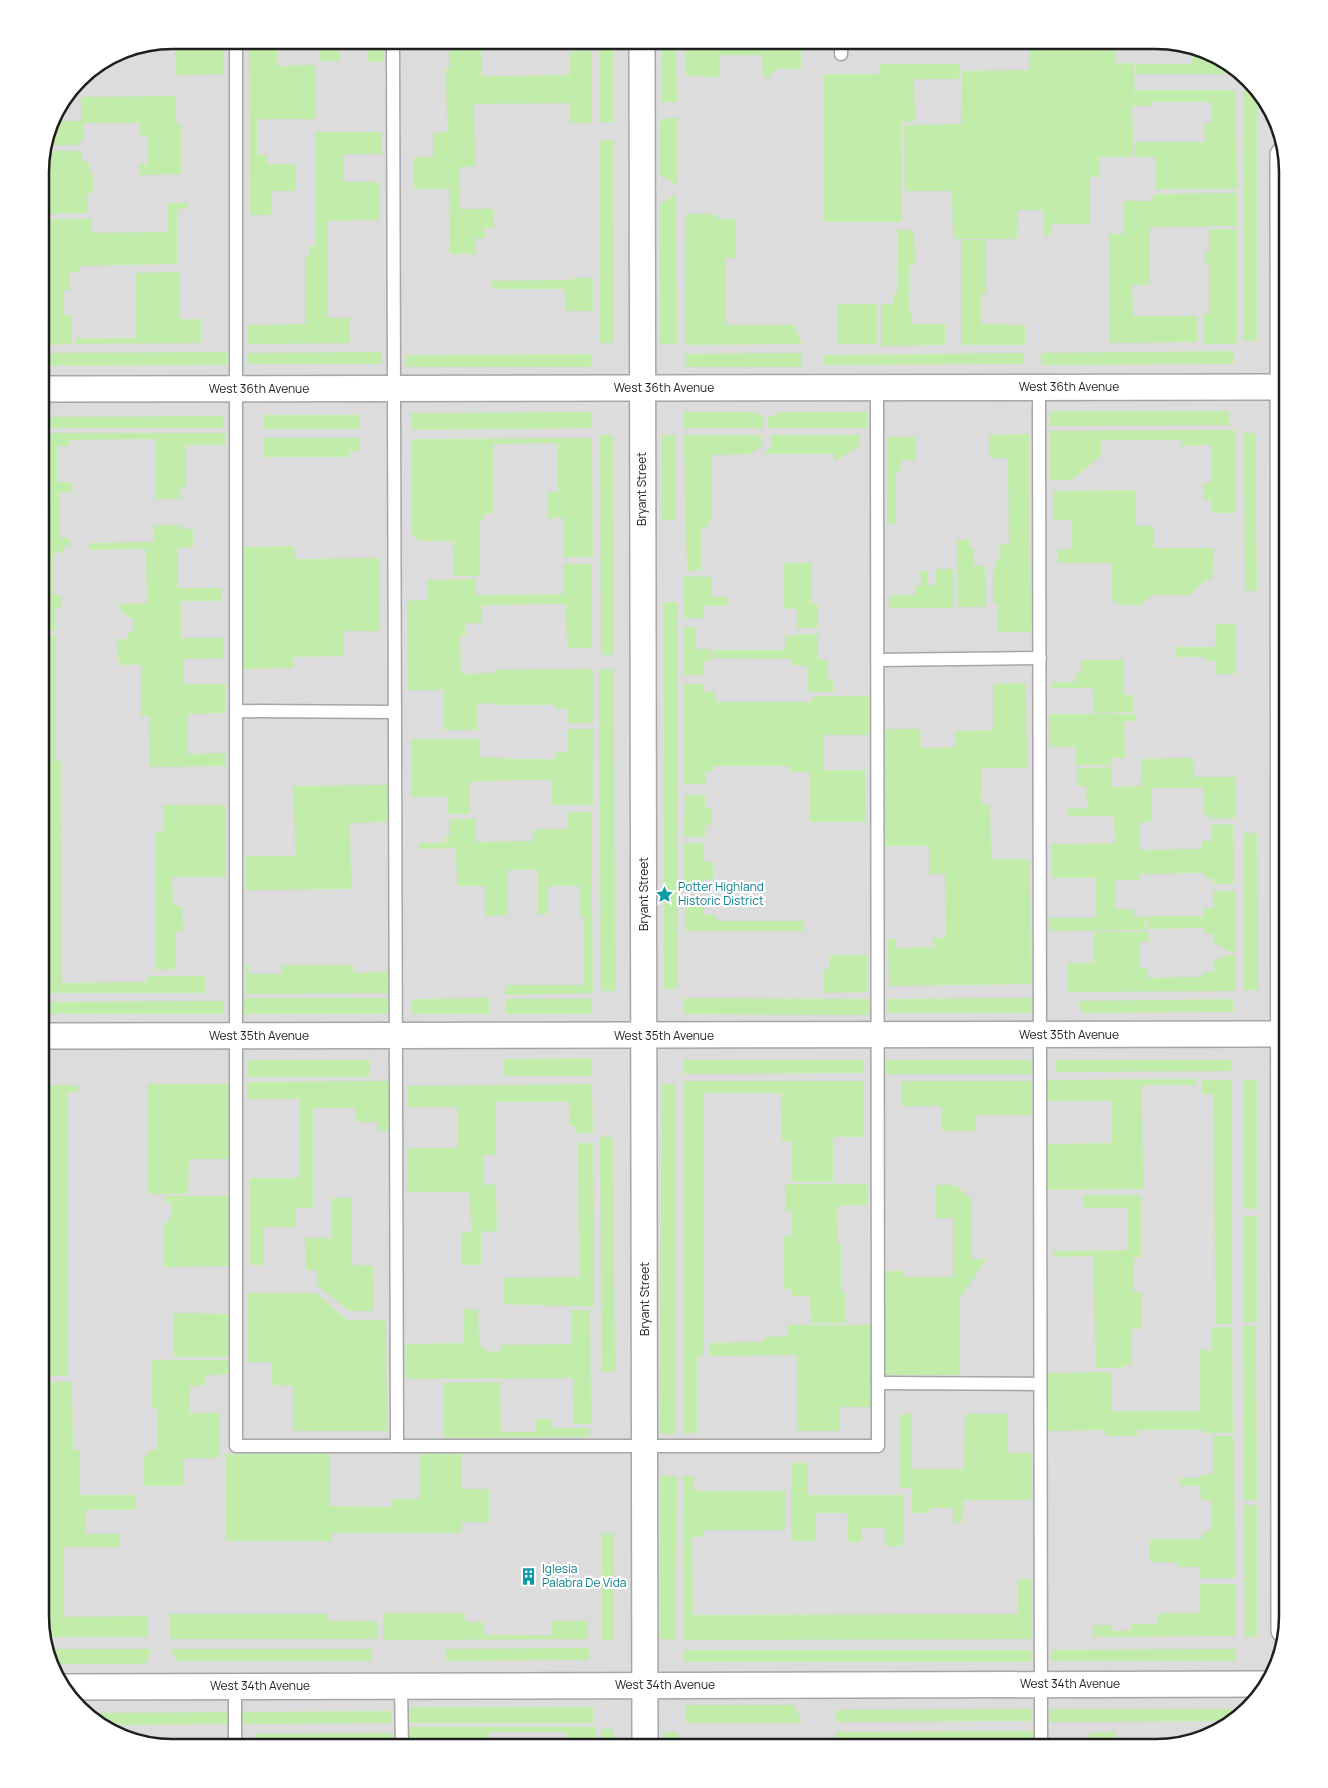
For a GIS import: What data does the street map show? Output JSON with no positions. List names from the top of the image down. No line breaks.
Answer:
{"streets":{"street":["West 36th Avenue","Bryant Street","West 35th Avenue","West 34th Avenue"]},"crossings":[["West 36th Avenue","Bryant Street"],["Bryant Street","West 35th Avenue"],["Bryant Street","West 34th Avenue"]],"places":{"place":["Potter Highland Historic District"],"building":["Iglesia Palabra De Vida"]}}
